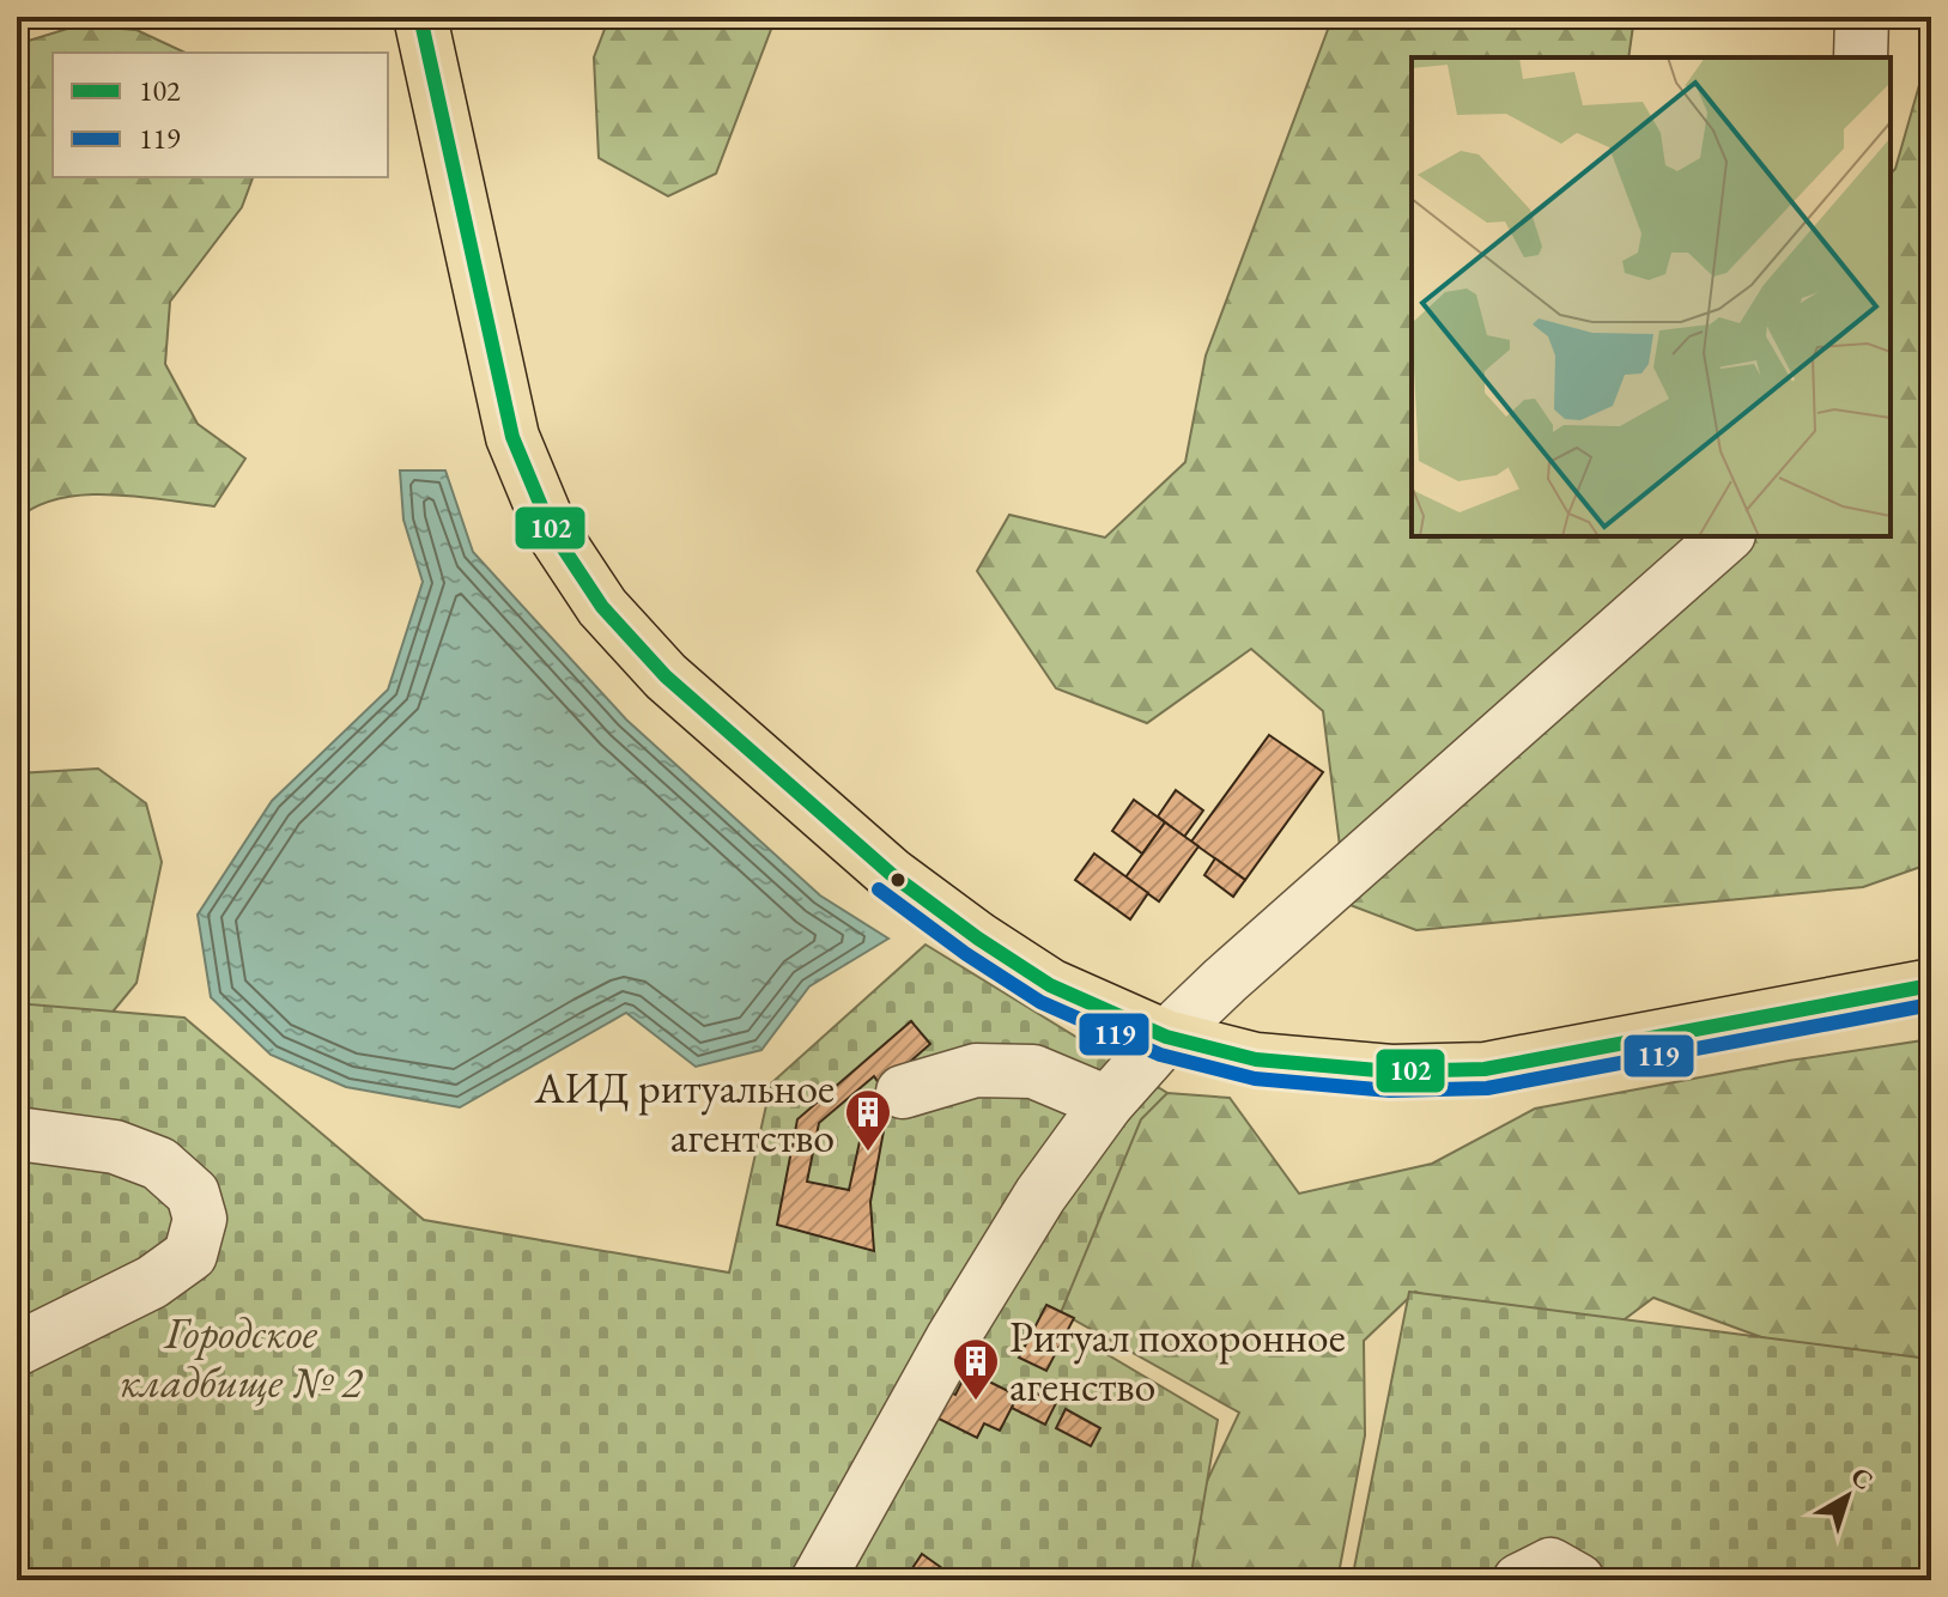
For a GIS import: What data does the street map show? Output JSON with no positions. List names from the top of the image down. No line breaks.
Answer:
{"parks":["Городское кладбище № 2"],"places":{"building":["АИД ритуальное агентство","Ритуал похоронное агенство"]},"lines":["transit line 102","transit line 119"],"legend":["102","119"],"north":"top right"}
